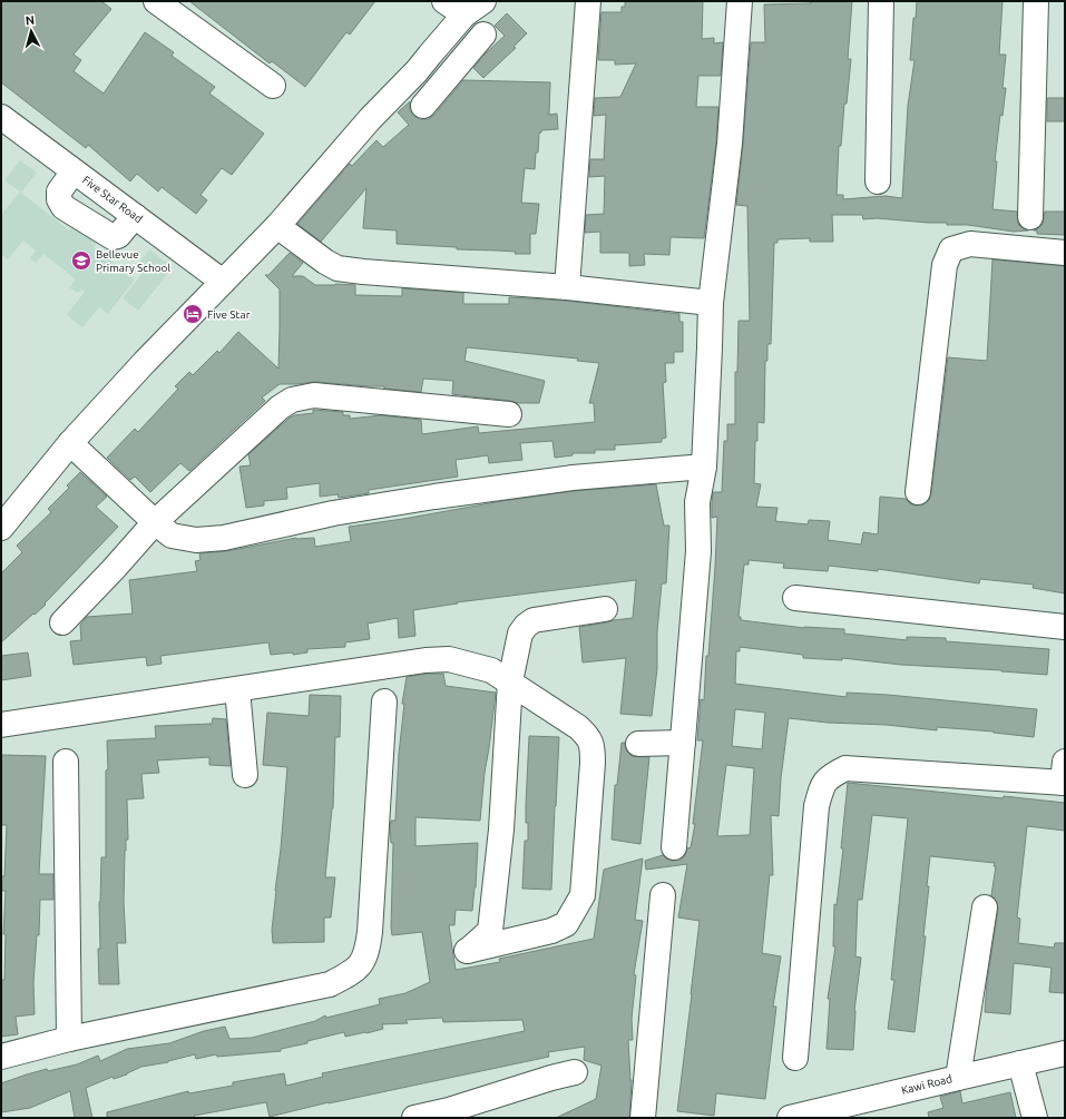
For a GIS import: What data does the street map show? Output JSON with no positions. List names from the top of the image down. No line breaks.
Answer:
{"streets":{"street":["Five Star Road","Kawi Road"]},"places":{"school or university":["Bellevue Primary School"],"hotel":["Five Star"]},"north":"top"}
